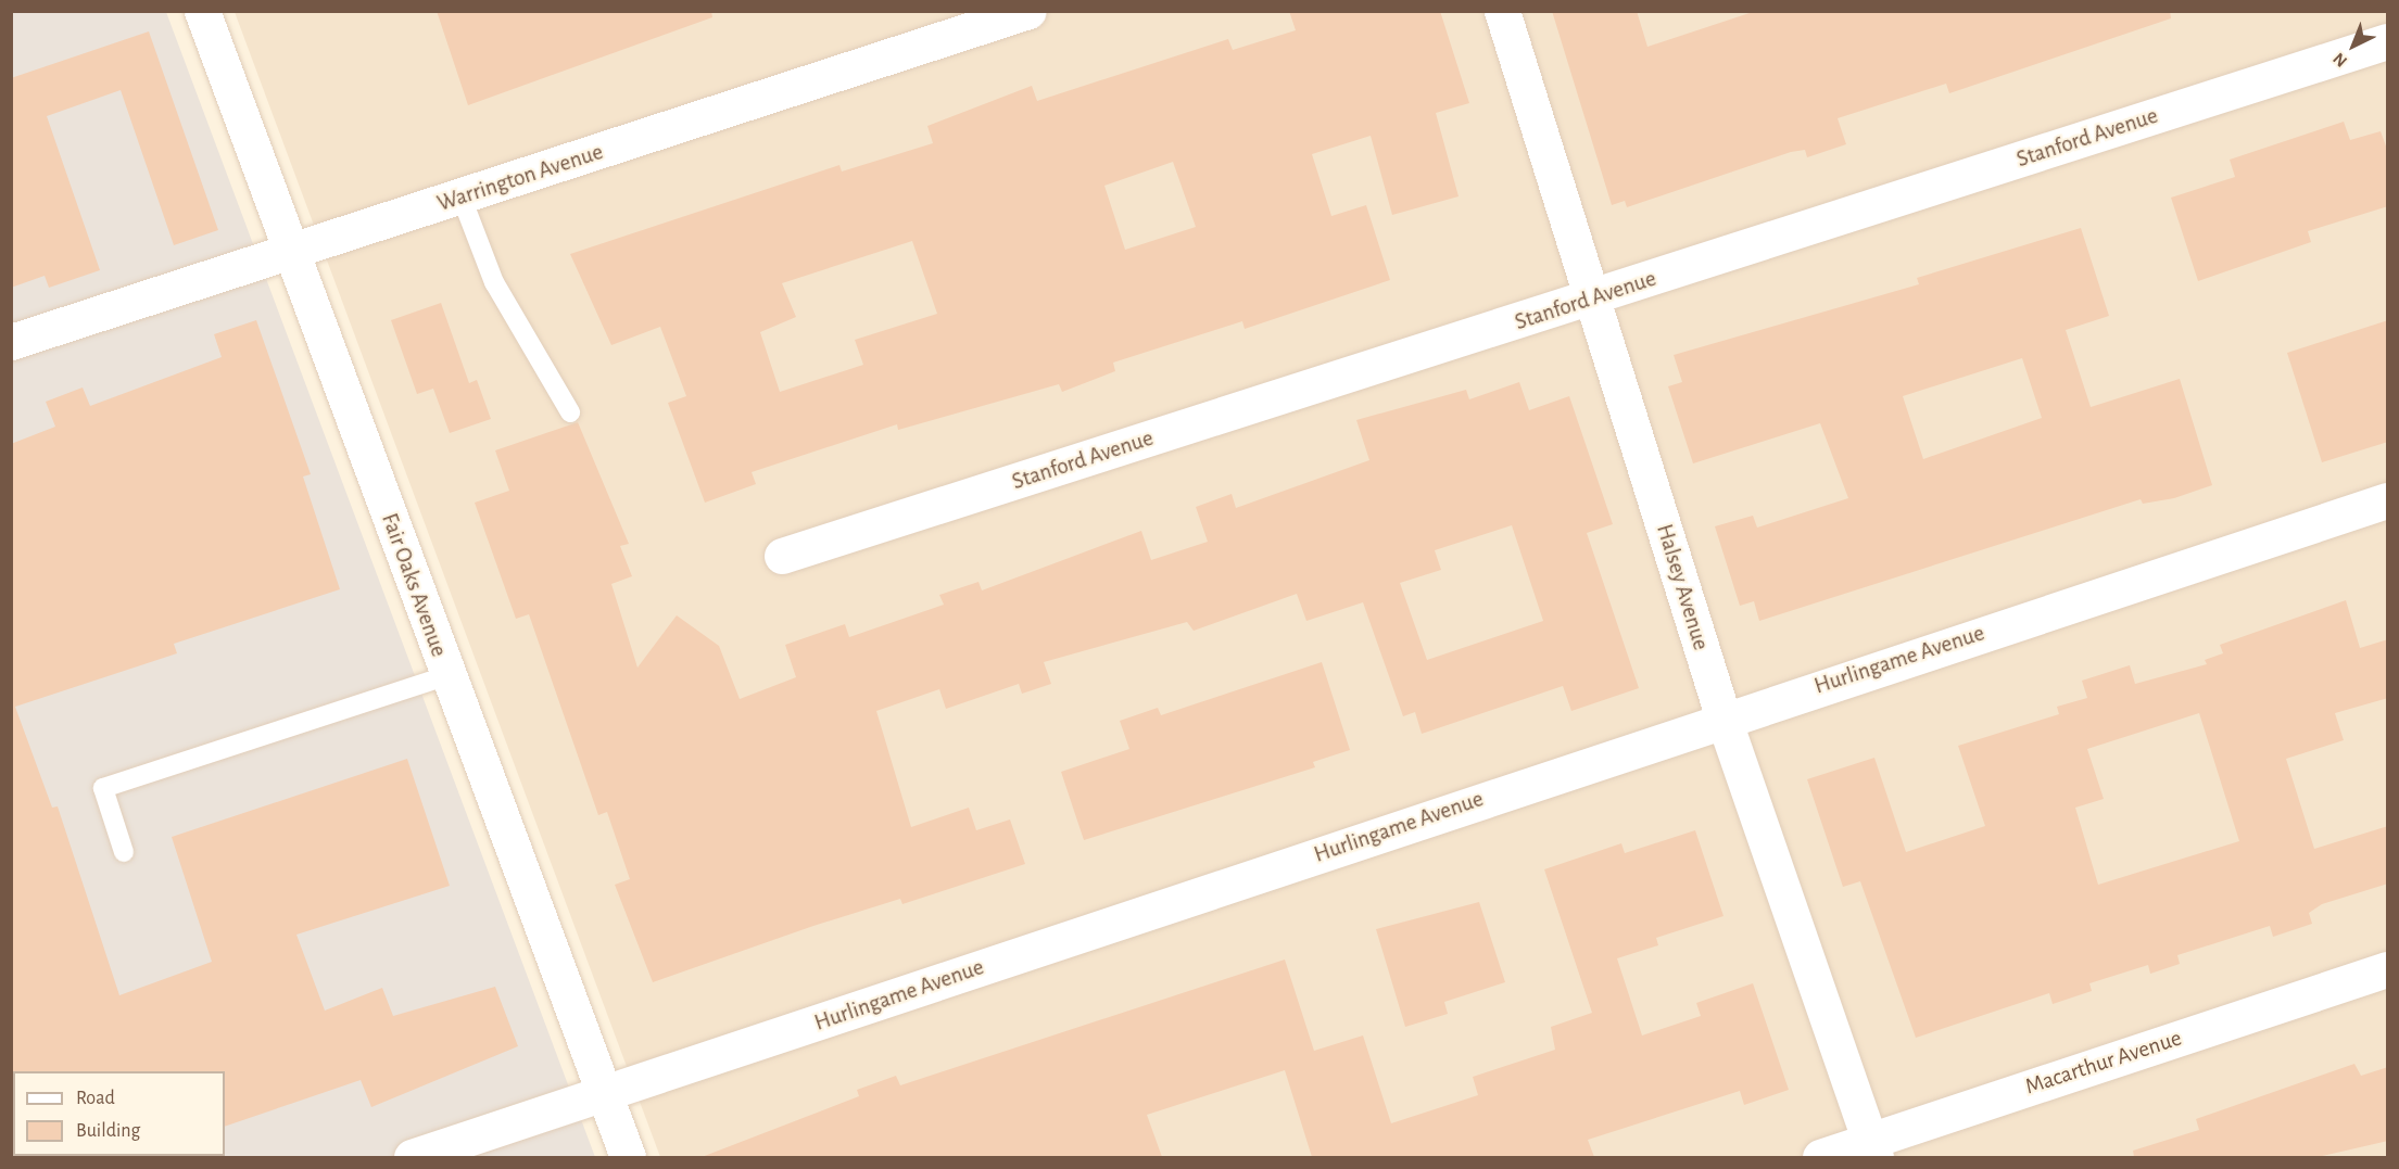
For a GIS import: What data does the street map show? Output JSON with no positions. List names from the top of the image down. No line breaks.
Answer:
{"streets":{"street":["Stanford Avenue","Warrington Avenue","Fair Oaks Avenue","Halsey Avenue","Hurlingame Avenue","Macarthur Avenue"]},"crossings":[["Stanford Avenue","Halsey Avenue"],["Warrington Avenue","Fair Oaks Avenue"],["Fair Oaks Avenue","Hurlingame Avenue"],["Halsey Avenue","Hurlingame Avenue"],["Halsey Avenue","Macarthur Avenue"]],"legend":["Road","Building"],"north":"bottom left"}
